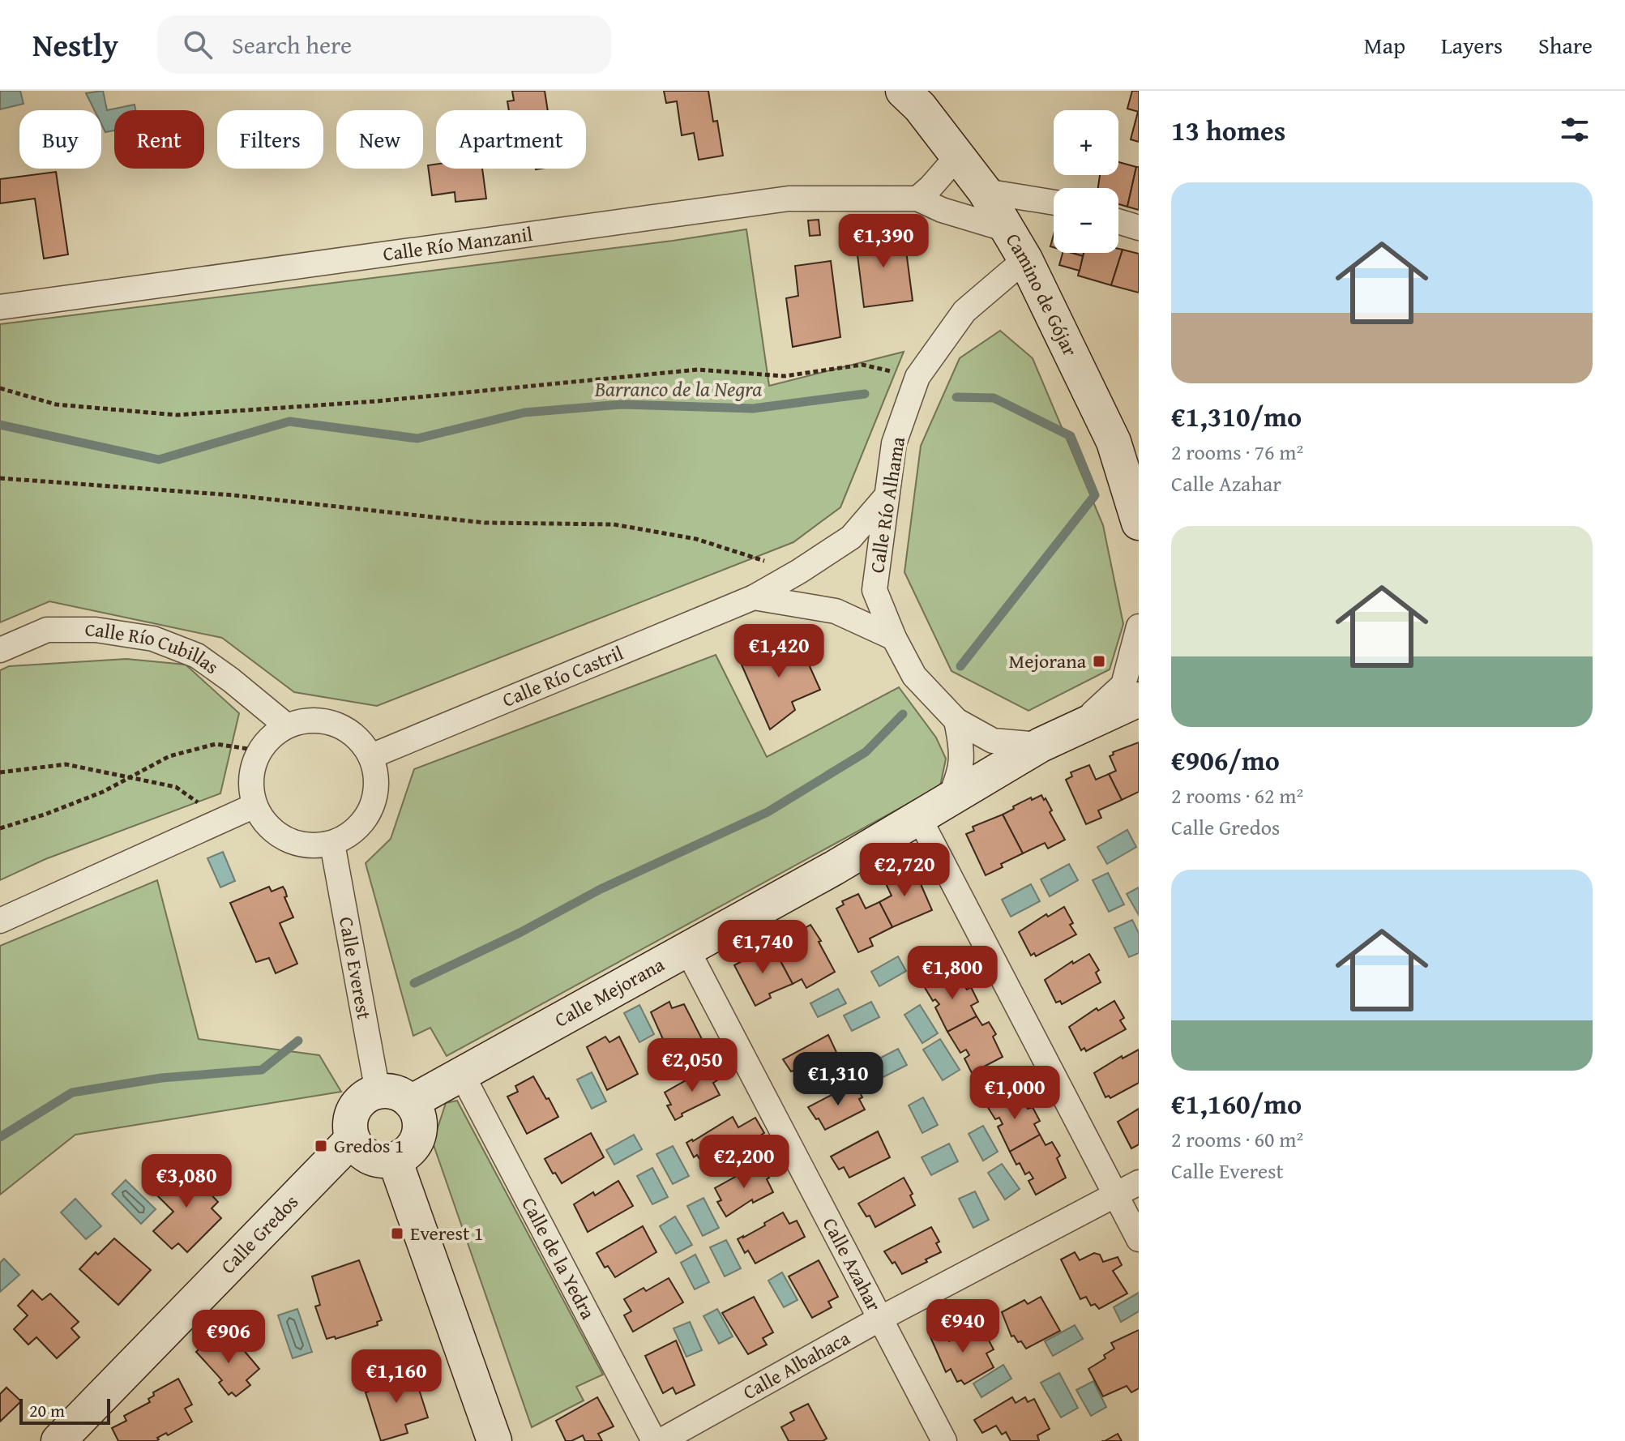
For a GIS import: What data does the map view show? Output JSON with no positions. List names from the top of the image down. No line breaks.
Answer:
{"streets":{"street":["Calle Río Manzanil","Camino de Gójar","Calle Río Alhama","Calle Río Cubillas","Calle Río Castril","Calle Everest","Calle Mejorana","Calle Gredos","Calle de la Yedra","Calle Azahar","Calle Albahaca"]},"crossings":[["Calle Río Manzanil","Camino de Gójar"],["Camino de Gójar","Calle Río Alhama"],["Calle Río Alhama","Calle Río Castril"],["Calle Río Alhama","Calle Mejorana"],["Calle Río Cubillas","Calle Río Castril"],["Calle Río Cubillas","Calle Everest"],["Calle Río Castril","Calle Everest"],["Calle Everest","Calle Mejorana"],["Calle Everest","Calle Gredos"],["Calle Mejorana","Calle Gredos"],["Calle Mejorana","Calle de la Yedra"],["Calle Mejorana","Calle Azahar"],["Calle Azahar","Calle Albahaca"]],"water":["Barranco de la Negra"],"places":{"transit":["Mejorana","Gredos 1","Everest 1"]},"scale_bar":"20 m","page":{"header":"Nestly","search":"Search here","nav":["Map","Layers","Share"],"heading":"13 homes","map_buttons":["+","−"],"chip":["Buy","Rent","Filters","New","Apartment"],"list":[{"name":"€1,310/mo","note":"2 rooms · 76 m² · Calle Azahar"},{"name":"€906/mo","note":"2 rooms · 62 m² · Calle Gredos"},{"name":"€1,160/mo","note":"2 rooms · 60 m² · Calle Everest"}],"price":["€1,390","€1,420","€2,720","€1,740","€1,800","€2,050","€1,310","€1,000","€2,200","€3,080","€940","€906","€1,160"],"scale":"20 m"}}
